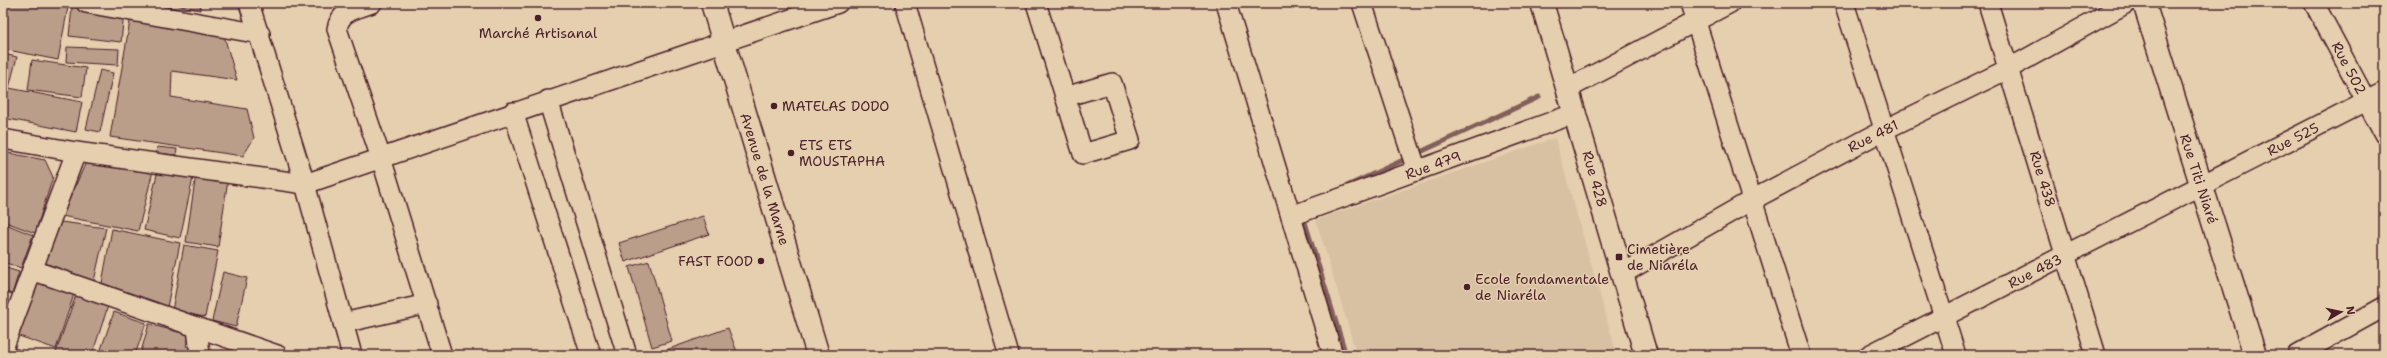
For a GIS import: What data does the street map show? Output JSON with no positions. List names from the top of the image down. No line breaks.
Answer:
{"streets":{"street":["Rue 502","Rue 481","Rue 525","Rue 479","Avenue de la Marne","Rue 428","Rue 438","Rue Titi Niaré","Rue 483"]},"crossings":[["Rue 502","Rue 525"],["Rue 481","Rue 428"],["Rue 481","Rue 438"],["Rue 525","Rue Titi Niaré"],["Rue 525","Rue 483"],["Rue 479","Rue 428"],["Rue 438","Rue 483"],["Rue Titi Niaré","Rue 483"]],"places":{"other":["Marché Artisanal","MATELAS DODO","ETS ETS MOUSTAPHA","FAST FOOD","Ecole fondamentale de Niaréla"],"transit":["Cimetière de Niaréla"]},"north":"right"}
